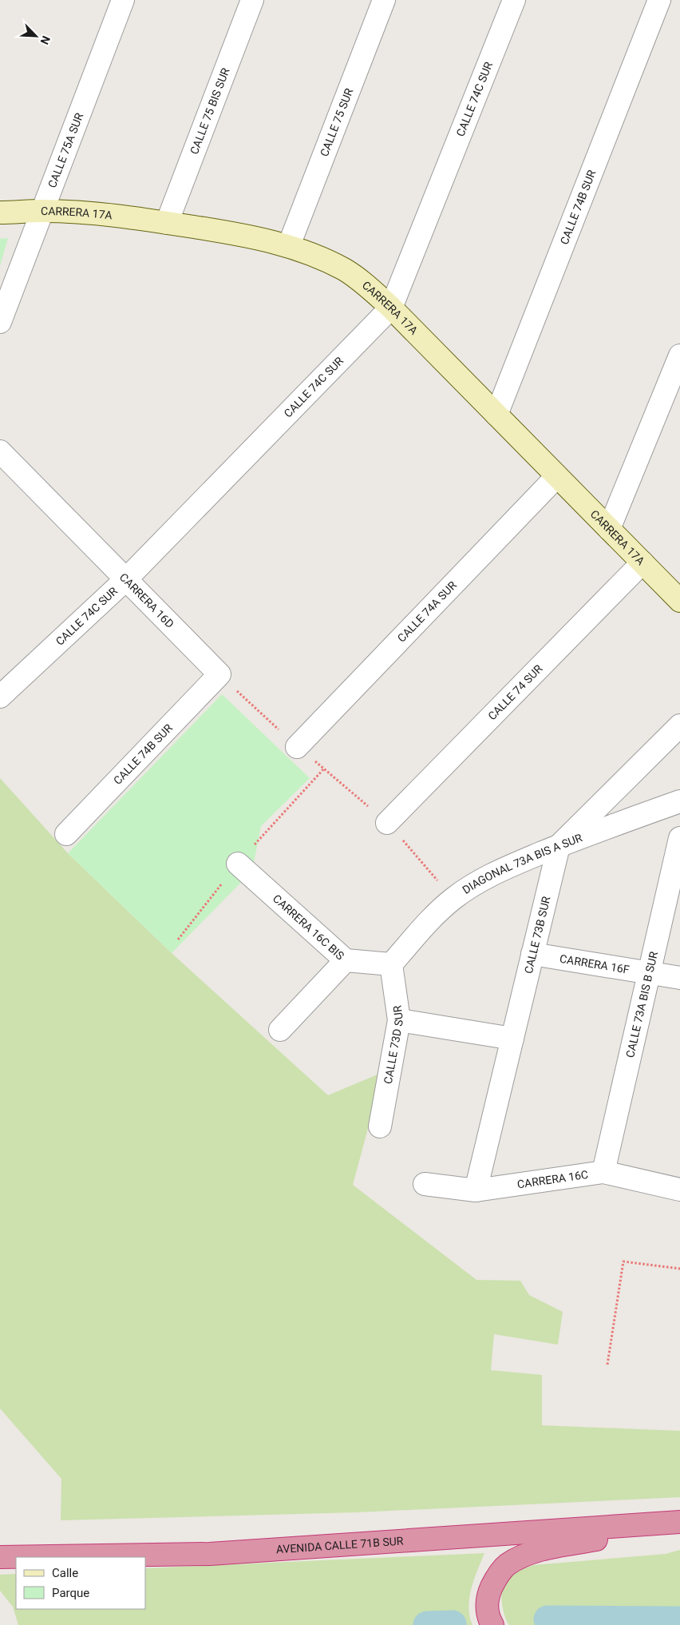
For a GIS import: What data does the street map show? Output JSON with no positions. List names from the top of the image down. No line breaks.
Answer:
{"streets":{"highway":["AVENIDA CALLE 71B SUR"],"street":["CALLE 74C SUR","CALLE 75 BIS SUR","CALLE 75 SUR","CALLE 75A SUR","CALLE 74B SUR","CARRERA 17A","CARRERA 16D","CALLE 74A SUR","CALLE 74 SUR","DIAGONAL 73A BIS A SUR","CARRERA 16C BIS","CALLE 73B SUR","CARRERA 16F","CALLE 73A BIS B SUR","CALLE 73D SUR","CARRERA 16C"]},"crossings":[["CALLE 74C SUR","CARRERA 17A"],["CALLE 74C SUR","CARRERA 16D"],["CALLE 75 BIS SUR","CARRERA 17A"],["CALLE 75 SUR","CARRERA 17A"],["CALLE 75A SUR","CARRERA 17A"],["CALLE 74B SUR","CARRERA 17A"],["CALLE 74B SUR","CARRERA 16D"],["CARRERA 17A","CALLE 74A SUR"],["CARRERA 17A","CALLE 74 SUR"],["DIAGONAL 73A BIS A SUR","CARRERA 16C BIS"],["DIAGONAL 73A BIS A SUR","CALLE 73B SUR"],["DIAGONAL 73A BIS A SUR","CALLE 73D SUR"],["CARRERA 16C BIS","CALLE 73D SUR"],["CALLE 73B SUR","CARRERA 16F"],["CALLE 73B SUR","CARRERA 16C"],["CARRERA 16F","CALLE 73A BIS B SUR"],["CALLE 73A BIS B SUR","CARRERA 16C"]],"legend":["Calle","Parque"],"north":"bottom right"}
